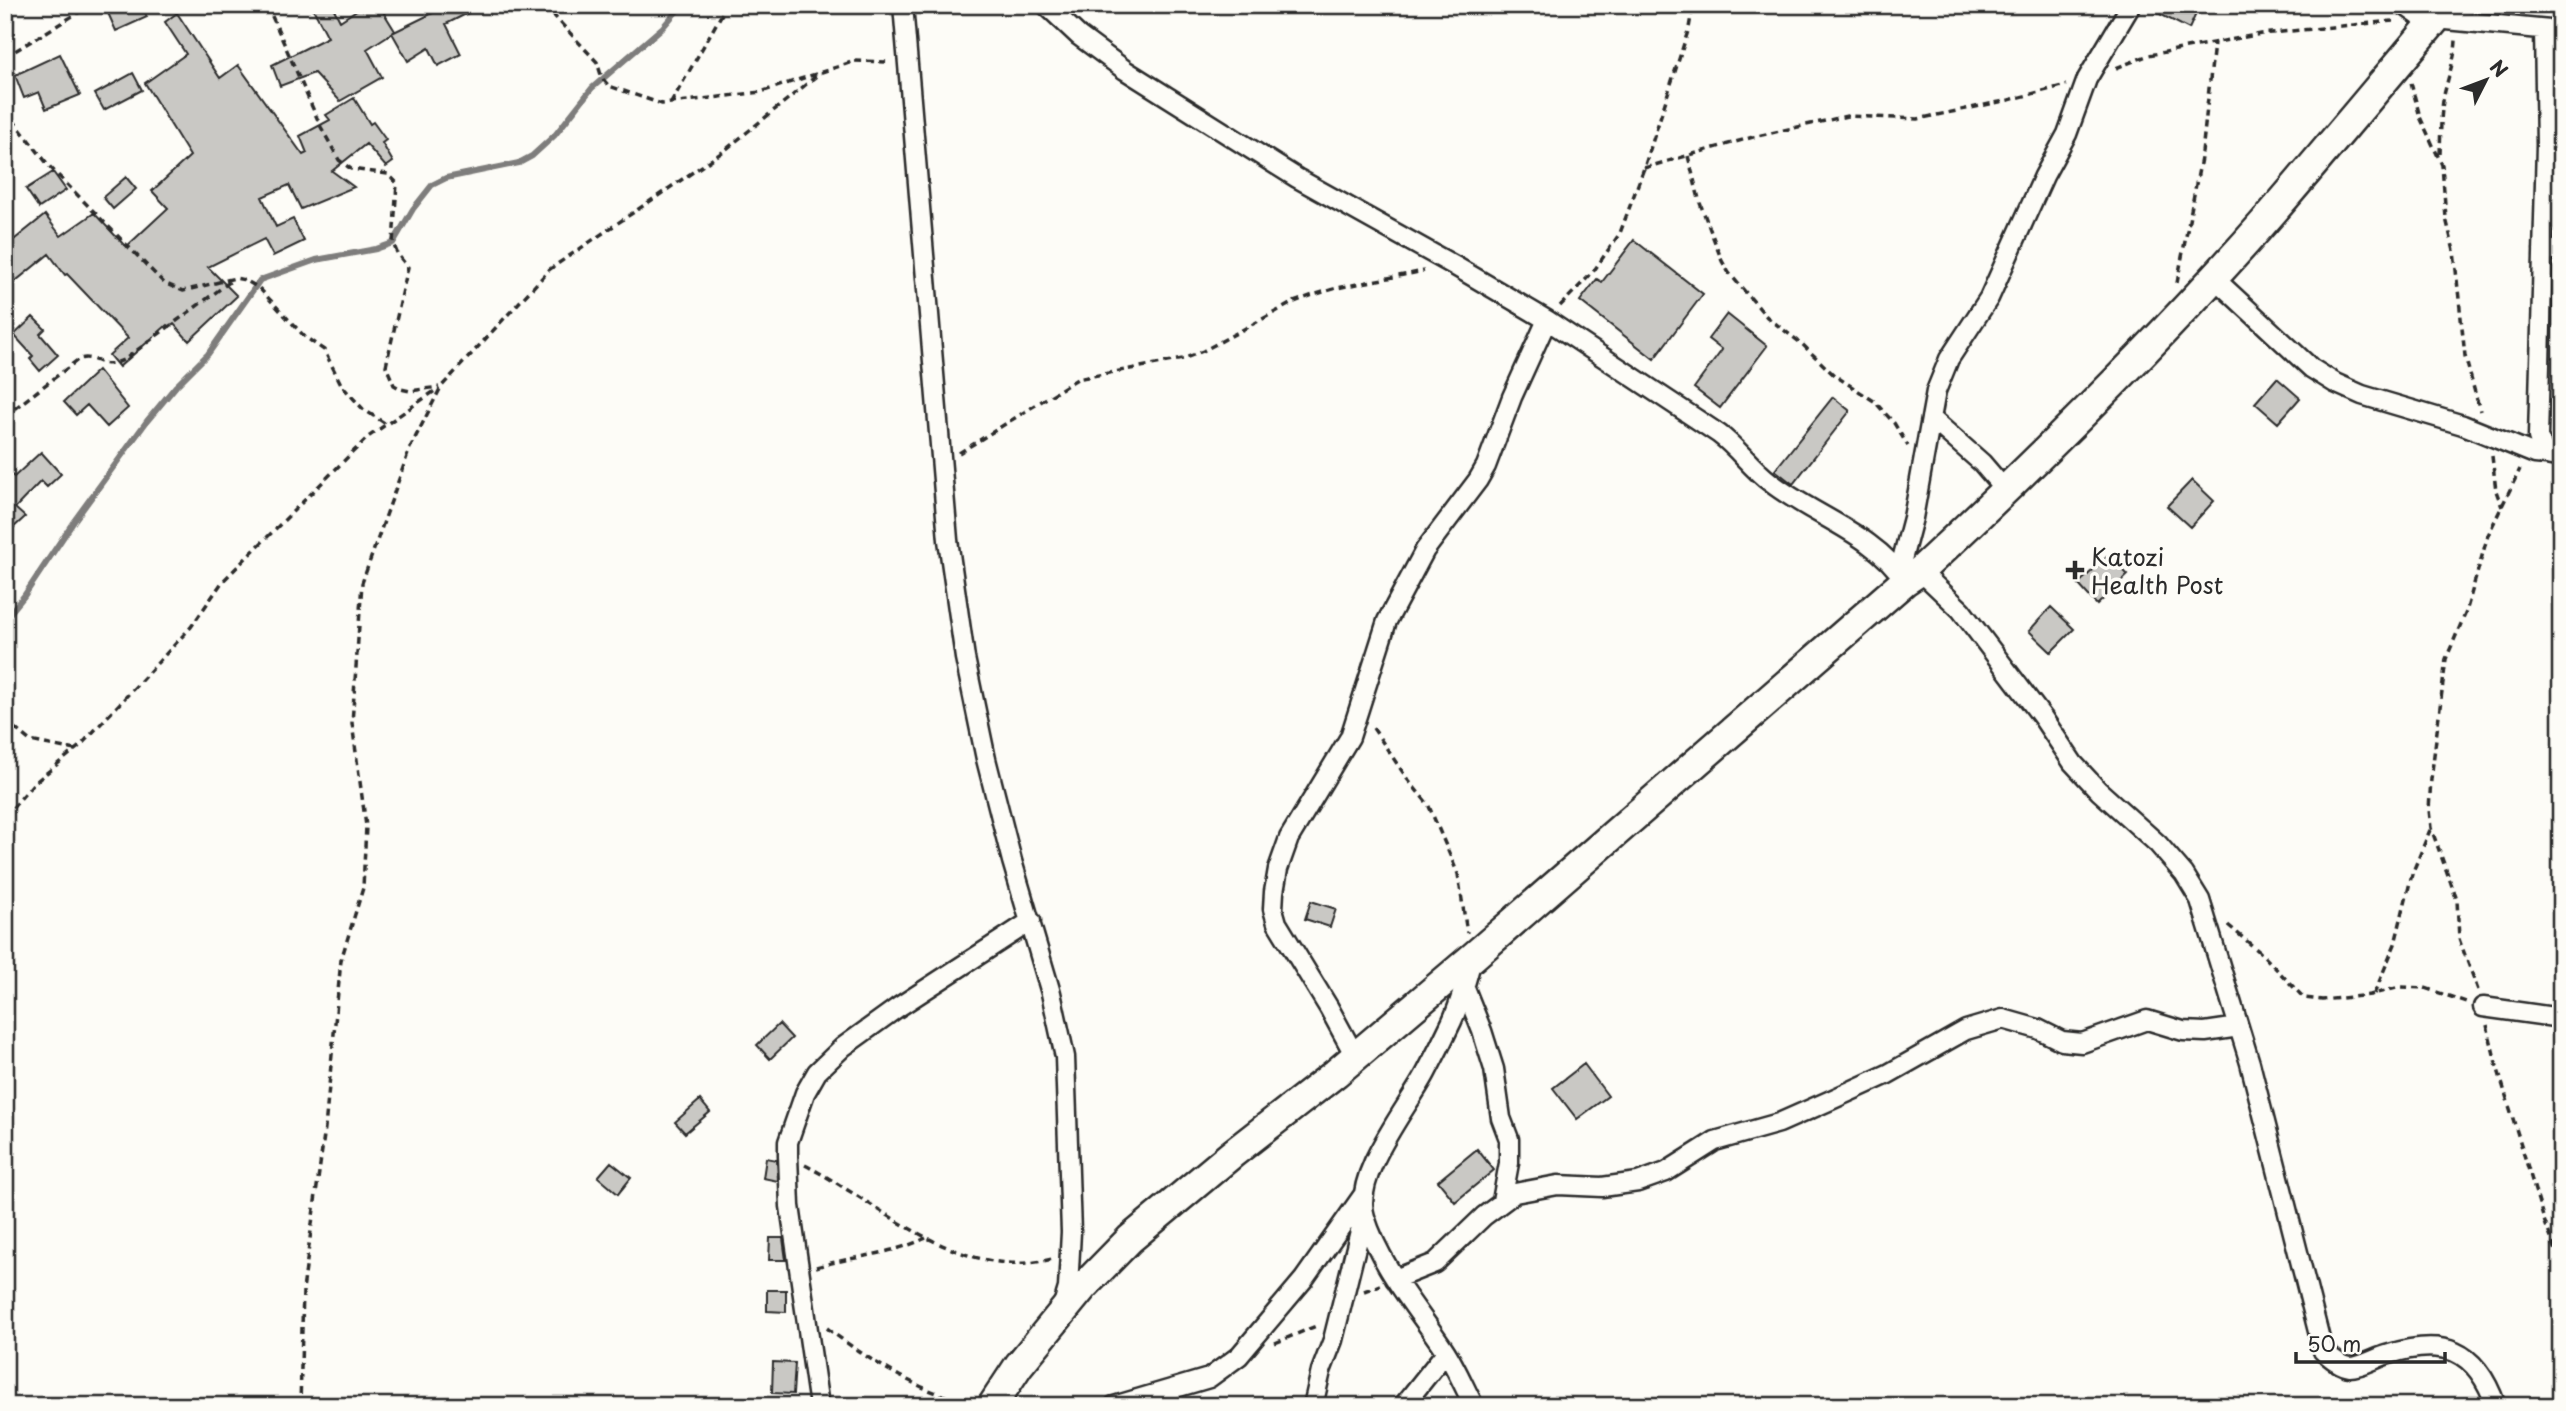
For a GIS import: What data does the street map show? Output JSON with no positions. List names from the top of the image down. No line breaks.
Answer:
{"places":{"health":["Katozi Health Post"]},"scale_bar":"50 m","north":"top right"}
